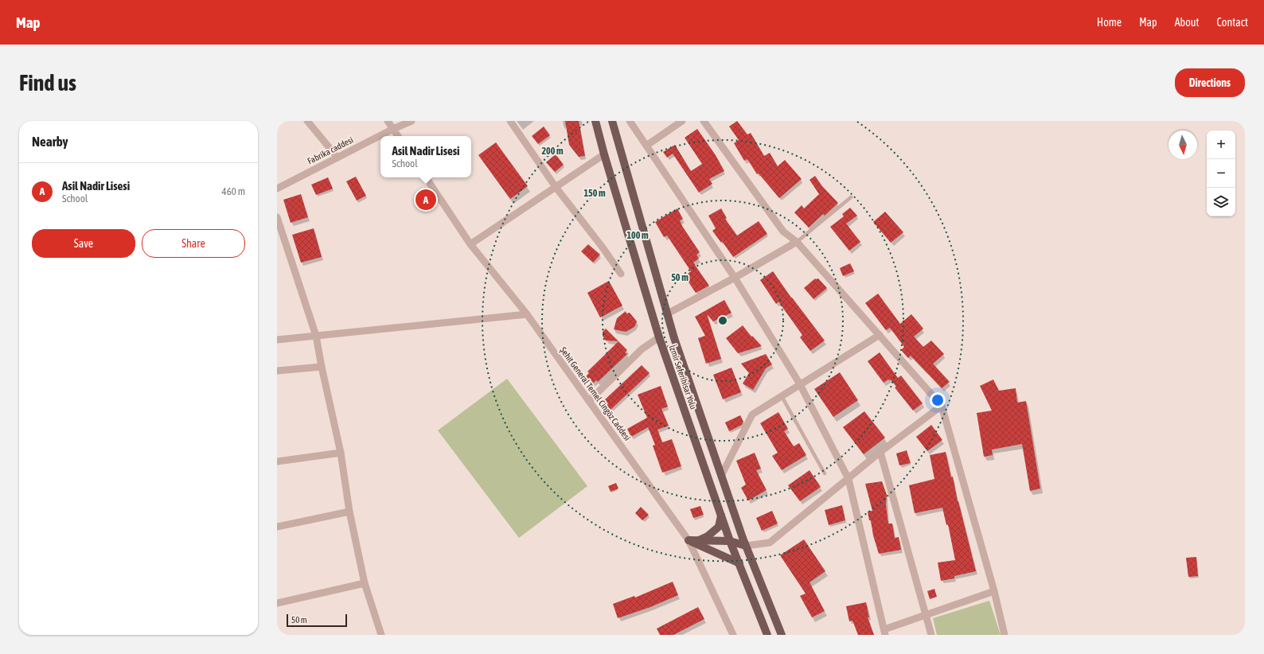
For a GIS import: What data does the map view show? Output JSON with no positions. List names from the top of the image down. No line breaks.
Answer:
{"streets":{"main road":["İzmir Seferihisar Yolu"],"street":["Fabrika caddesi","Şehit General Temel Cingöz Caddesi"]},"scale_bar":"50 m","north":"bottom","page":{"header":"Map","nav":["Home","Map","About","Contact"],"buttons":["Directions",["Save","Share"]],"title":"Find us","heading":"Nearby","map_buttons":["+","−"],"popup":["Asil Nadir Lisesi","School"],"list":[{"mark":"A","name":"Asil Nadir Lisesi","note":"School","value":"460 m"}],"pins":"A","scale":"50 m"},"rings":["200 m","150 m","100 m","50 m"]}
